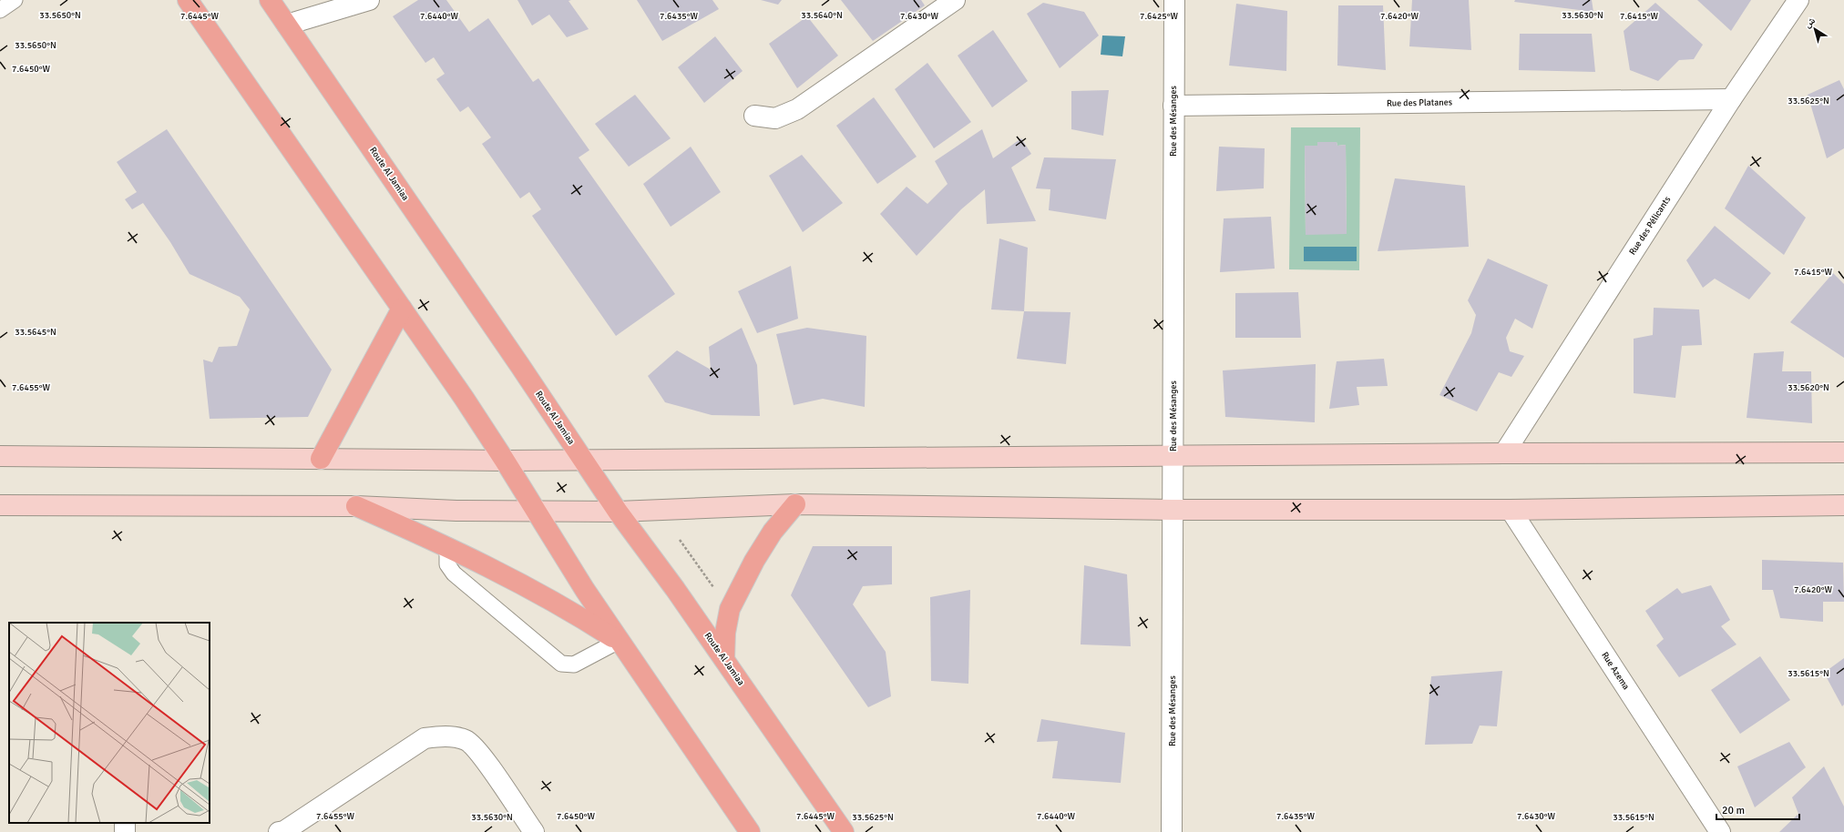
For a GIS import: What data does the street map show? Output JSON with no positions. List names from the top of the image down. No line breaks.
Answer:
{"streets":{"main road":["Route Al Jamiaa"],"street":["Rue des Platanes","Rue des Mésanges","Rue des Pélicants","Rue Azema"]},"crossings":[["Rue des Platanes","Rue des Mésanges"],["Rue des Platanes","Rue des Pélicants"]],"scale_bar":"20 m","north":"top left","coordinates":["33.5650°N","33.5640°N","33.5630°N","7.6445°W","7.6440°W","7.6435°W","7.6430°W","7.6425°W","7.6420°W","7.6415°W","7.6450°W","33.5625°N","33.5645°N","33.5620°N","7.6455°W","33.5615°N"]}
